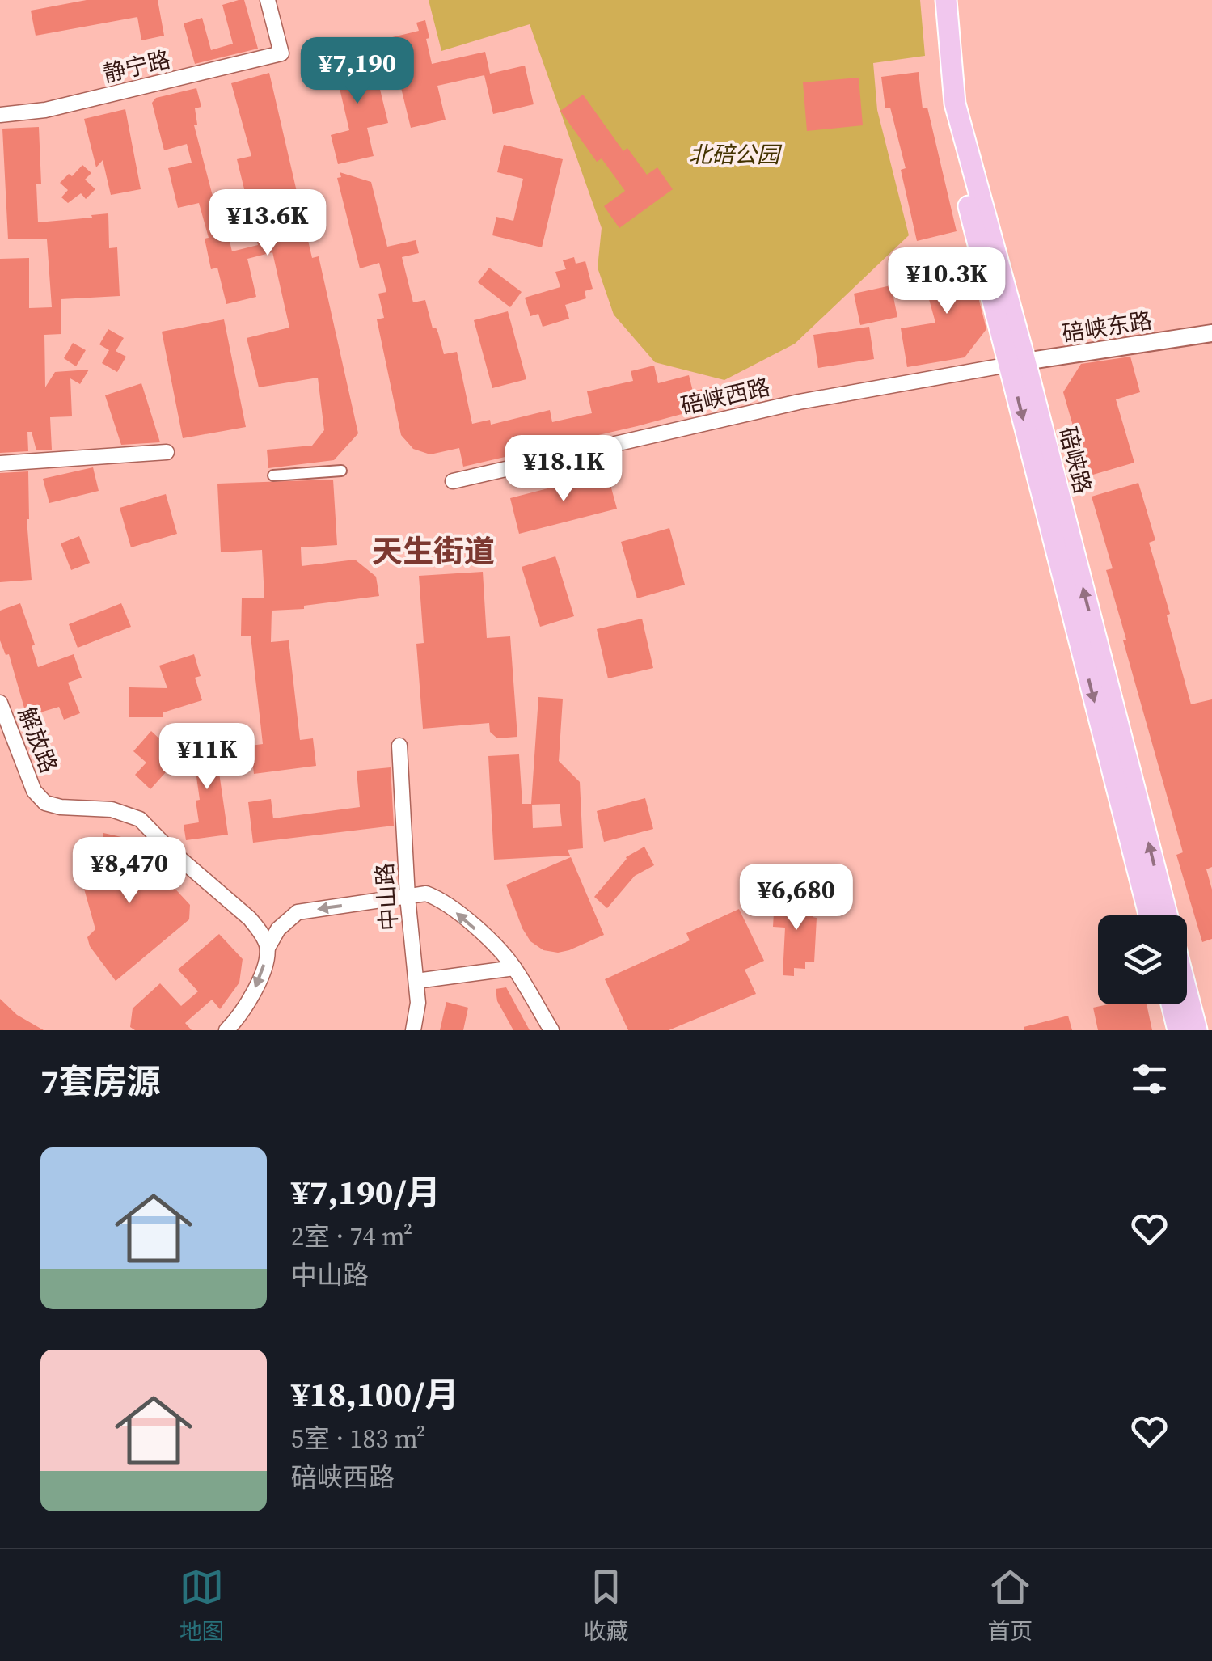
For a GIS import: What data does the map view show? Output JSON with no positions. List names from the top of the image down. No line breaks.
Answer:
{"streets":{"main road":["碚峡路"],"street":["静宁路","碚峡东路","碚峡西路","解放路","中山路"]},"crossings":[["碚峡东路","碚峡西路"],["碚峡东路","碚峡路"],["碚峡西路","碚峡路"]],"districts":["天生街道"],"parks":["北碚公园"],"page":{"price":["¥7,190","¥13.6K","¥10.3K","¥18.1K","¥11K","¥8,470","¥6,680"],"heading":"7套房源","list":[{"name":"¥7,190/月","note":"2室 · 74 m² · 中山路"},{"name":"¥18,100/月","note":"5室 · 183 m² · 碚峡西路"}],"tabs":["地图","收藏","首页"]}}
